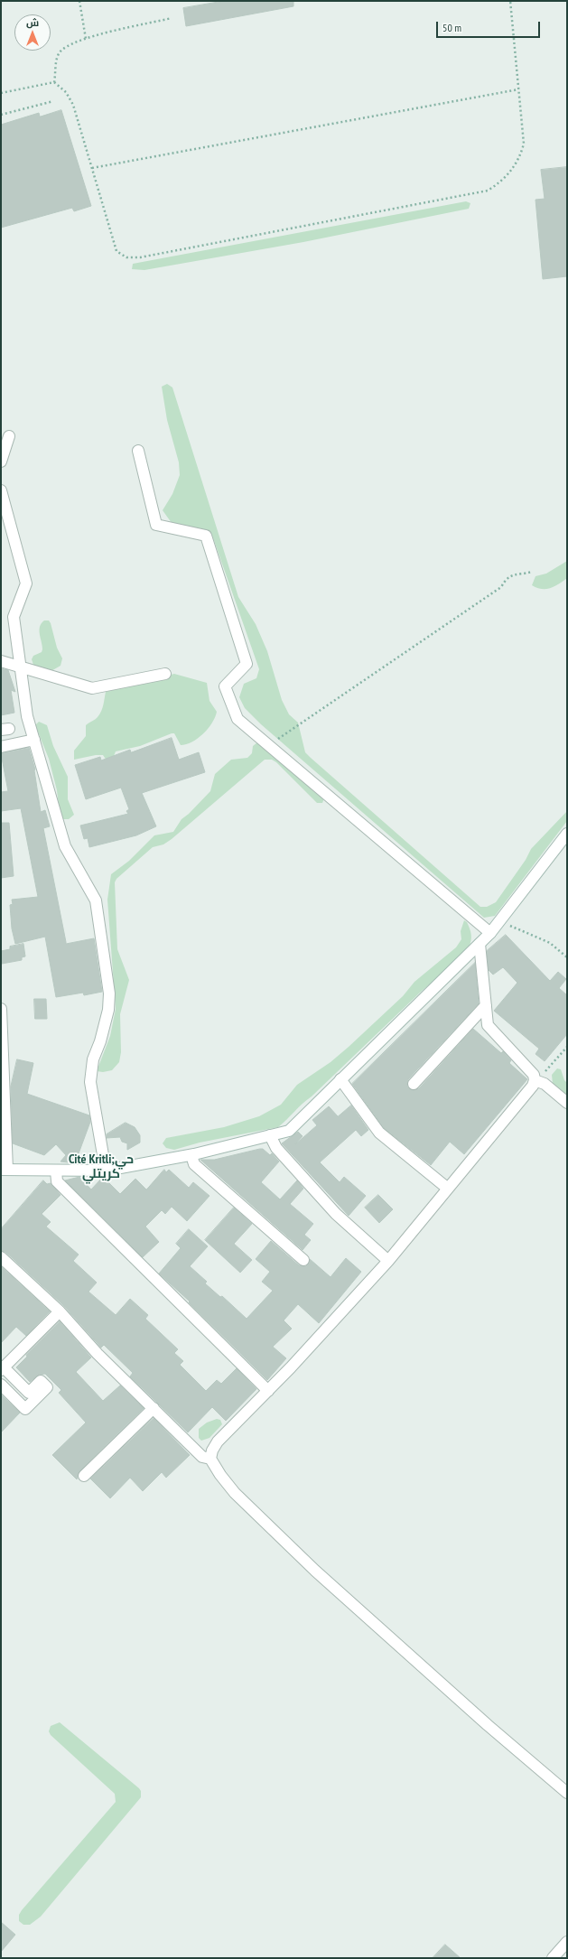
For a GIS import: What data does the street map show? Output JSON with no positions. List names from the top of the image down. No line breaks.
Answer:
{"districts":["Cité Kritli;حي كريتلي"],"scale_bar":"50 m","north":"top"}
